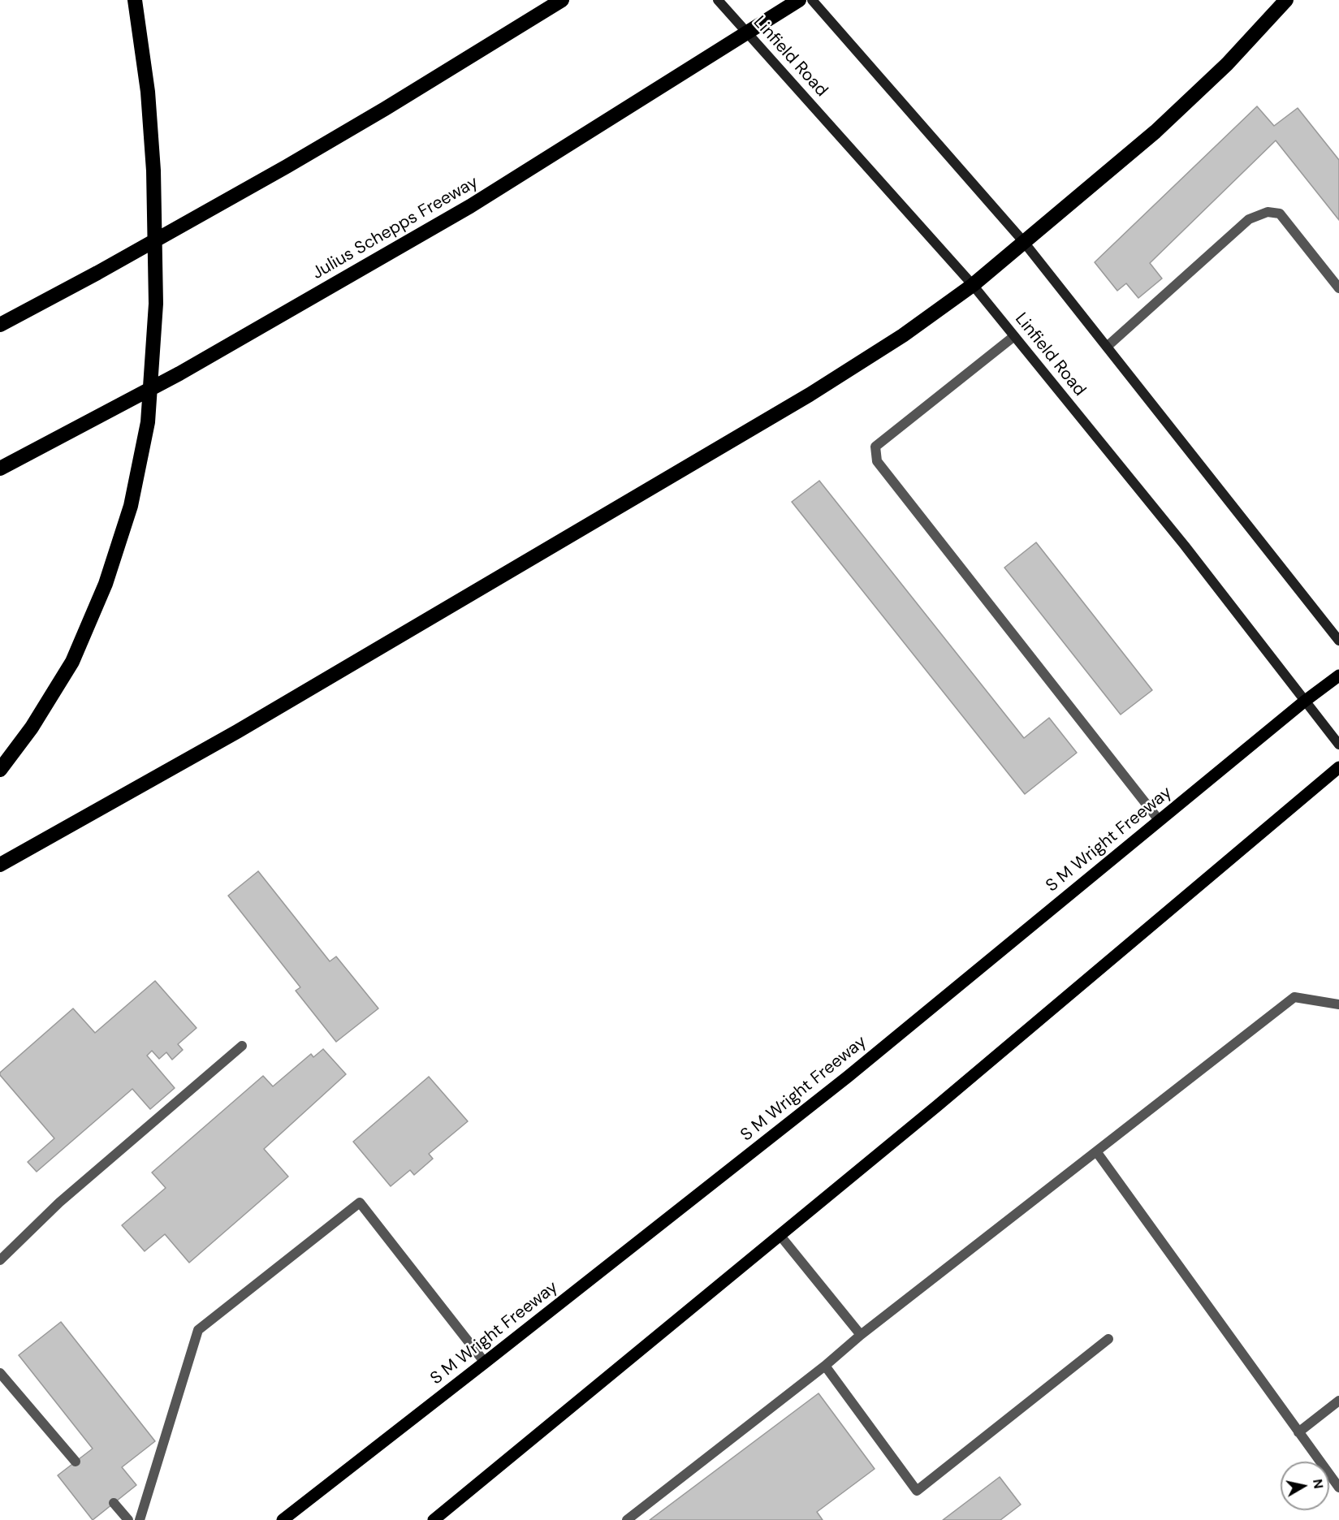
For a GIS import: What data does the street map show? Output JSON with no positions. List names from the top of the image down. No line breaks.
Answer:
{"streets":{"highway":["Julius Schepps Freeway"],"main road":["Linfield Road","S M Wright Freeway"]},"crossings":[["Linfield Road","S M Wright Freeway"]],"north":"right"}
